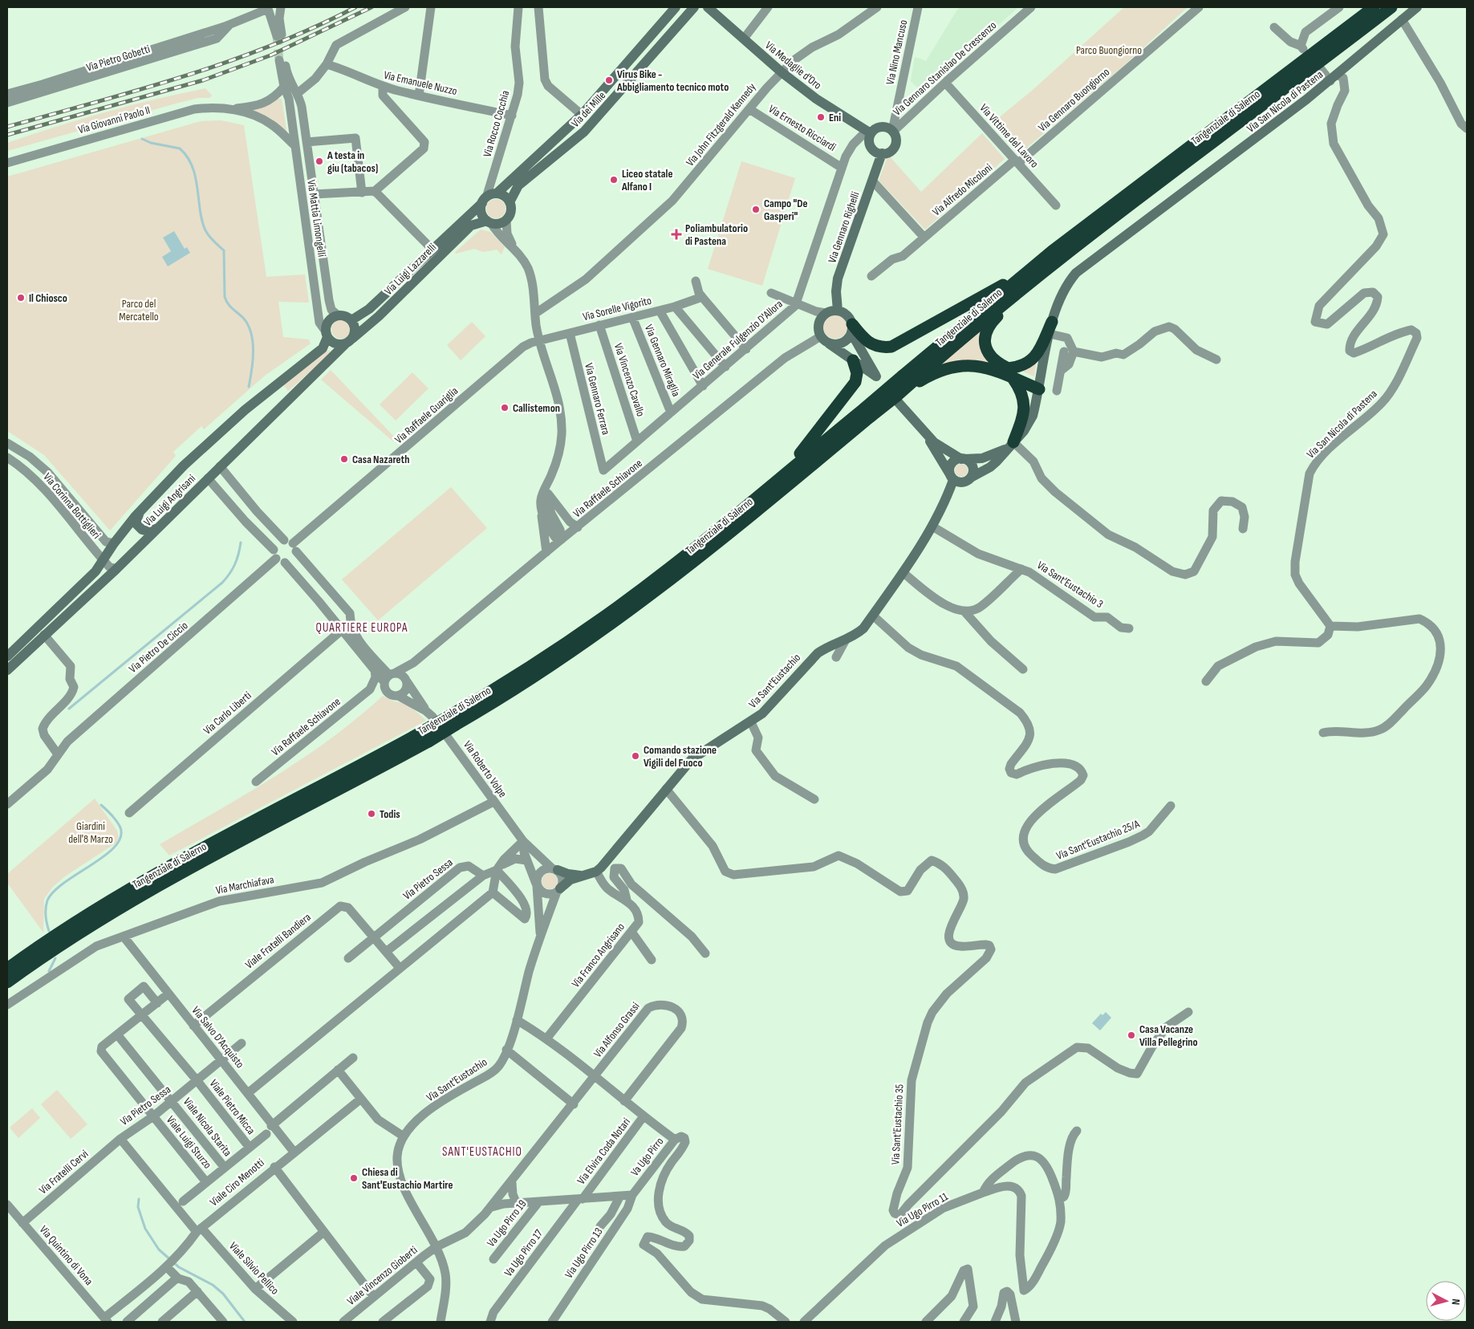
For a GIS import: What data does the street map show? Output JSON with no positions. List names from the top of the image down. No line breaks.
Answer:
{"streets":{"highway":["Tangenziale di Salerno"],"street":["Via Nino Mancuso","Via Pietro Gobetti","Via Medaglie d'Oro","Via Gennaro Stanislao De Crescenzo","Via Emanuele Nuzzo","Via Gennaro Buongiorno","Via San Nicola di Pastena","Via dei Mille","Via Giovanni Paolo II","Via Rocco Cocchia","Via John Fitzgerald Kennedy","Via Ernesto Ricciardi","Via Vittime del Lavoro","Via Alfredo Micoloni","Via Mattia Limongelli","Via Gennaro Righelli","Via Luigi Lazzarelli","Via Sorelle Vigorito","Via Generale Fulgenzio D'Allora","Via Gennaro Miraglia","Via Vincenzo Cavallo","Via Gennaro Ferrara","Via Raffaele Guariglia","Via Raffaele Schiavone","Via Luigi Angrisani","Via Corinna Bottiglieri","Via Sant'Eustachio 3","Via Pietro De Ciccio","Via Sant'Eustachio","Via Carlo Liberti","Via Roberto Volpe","Via Sant'Eustachio 25/A","Via Pietro Sessa","Via Marchiafava","Viale Fratelli Bandiera","Via Franco Angrisano","Via Alfonso Grassi","Via Salvo D'Acquisto","Viale Pietro Micca","Via Sant'Eustachio 35","Viale Nicola Starita","Viale Luigi Sturzo","Via Elvira Coda Notari","Va Ugo Pirro","Via Fratelli Cervi","Viale Ciro Menotti","Via Ugo Pirro 11","Va Ugo Pirro 19","Va Ugo Pirro 17","Via Ugo Pirro 13","Via Quintino di Vona","Viale Silvio Pellico","Viale Vincenzo Gioberti"]},"crossings":[["Via Nino Mancuso","Via Medaglie d'Oro"],["Via Nino Mancuso","Via Gennaro Stanislao De Crescenzo"],["Via Nino Mancuso","Via Gennaro Righelli"],["Via Nino Mancuso","Via Generale Fulgenzio D'Allora"],["Via Medaglie d'Oro","Via Gennaro Stanislao De Crescenzo"],["Via Medaglie d'Oro","Via John Fitzgerald Kennedy"],["Via Medaglie d'Oro","Via Gennaro Righelli"],["Via Medaglie d'Oro","Via Generale Fulgenzio D'Allora"],["Via Gennaro Stanislao De Crescenzo","Via Vittime del Lavoro"],["Via Gennaro Stanislao De Crescenzo","Via Gennaro Righelli"],["Via Gennaro Stanislao De Crescenzo","Via Generale Fulgenzio D'Allora"],["Via Emanuele Nuzzo","Via Rocco Cocchia"],["Via Gennaro Buongiorno","Via Vittime del Lavoro"],["Via Gennaro Buongiorno","Via Alfredo Micoloni"],["Via San Nicola di Pastena","Tangenziale di Salerno"],["Via San Nicola di Pastena","Via Sant'Eustachio"],["Via dei Mille","Via Rocco Cocchia"],["Via dei Mille","Via Luigi Lazzarelli"],["Via Giovanni Paolo II","Via Mattia Limongelli"],["Via Rocco Cocchia","Via Luigi Lazzarelli"],["Via John Fitzgerald Kennedy","Via Ernesto Ricciardi"],["Via Ernesto Ricciardi","Via Generale Fulgenzio D'Allora"],["Via Vittime del Lavoro","Via Alfredo Micoloni"],["Via Mattia Limongelli","Via Luigi Lazzarelli"],["Via Mattia Limongelli","Via Luigi Angrisani"],["Via Gennaro Righelli","Via Generale Fulgenzio D'Allora"],["Via Gennaro Righelli","Via Raffaele Schiavone"],["Via Luigi Lazzarelli","Via Luigi Angrisani"],["Via Sorelle Vigorito","Via Gennaro Miraglia"],["Via Sorelle Vigorito","Via Vincenzo Cavallo"],["Via Sorelle Vigorito","Via Gennaro Ferrara"],["Via Sorelle Vigorito","Via Raffaele Guariglia"],["Via Generale Fulgenzio D'Allora","Via Gennaro Miraglia"],["Via Generale Fulgenzio D'Allora","Via Vincenzo Cavallo"],["Via Generale Fulgenzio D'Allora","Via Gennaro Ferrara"],["Via Raffaele Schiavone","Via Roberto Volpe"],["Via Luigi Angrisani","Via Corinna Bottiglieri"],["Via Sant'Eustachio 3","Via Sant'Eustachio"],["Via Sant'Eustachio","Via Roberto Volpe"],["Via Sant'Eustachio","Via Sant'Eustachio 25/A"],["Via Sant'Eustachio","Via Franco Angrisano"],["Via Sant'Eustachio","Via Alfonso Grassi"],["Via Sant'Eustachio","Via Sant'Eustachio 35"],["Via Sant'Eustachio","Va Ugo Pirro"],["Via Sant'Eustachio","Viale Vincenzo Gioberti"],["Via Roberto Volpe","Via Marchiafava"],["Via Pietro Sessa","Viale Fratelli Bandiera"],["Via Pietro Sessa","Via Salvo D'Acquisto"],["Via Pietro Sessa","Viale Pietro Micca"],["Via Pietro Sessa","Viale Nicola Starita"],["Via Pietro Sessa","Viale Luigi Sturzo"],["Via Pietro Sessa","Via Fratelli Cervi"],["Via Pietro Sessa","Viale Ciro Menotti"],["Via Pietro Sessa","Viale Silvio Pellico"],["Via Marchiafava","Via Salvo D'Acquisto"],["Viale Fratelli Bandiera","Via Salvo D'Acquisto"],["Via Franco Angrisano","Va Ugo Pirro"],["Via Alfonso Grassi","Va Ugo Pirro"],["Via Alfonso Grassi","Viale Vincenzo Gioberti"],["Via Salvo D'Acquisto","Viale Ciro Menotti"],["Viale Nicola Starita","Viale Luigi Sturzo"],["Via Elvira Coda Notari","Va Ugo Pirro"],["Via Elvira Coda Notari","Va Ugo Pirro 17"],["Va Ugo Pirro","Via Ugo Pirro 13"],["Via Fratelli Cervi","Via Quintino di Vona"],["Viale Ciro Menotti","Via Quintino di Vona"],["Viale Ciro Menotti","Viale Silvio Pellico"]],"districts":["QUARTIERE EUROPA","SANT'EUSTACHIO"],"parks":["Parco Buongiorno","Parco del Mercatello","Giardini dell'8 Marzo"],"places":{"other":["Virus Bike - Abbigliamento tecnico moto","Eni","A testa in giu (tabacos)","Liceo statale Alfano I","Campo \"De Gasperi\"","Il Chiosco","Callistemon","Casa Nazareth","Comando stazione Vigili del Fuoco","Todis","Casa Vacanze Villa Pellegrino","Chiesa di Sant'Eustachio Martire"],"health":["Poliambulatorio di Pastena"]},"north":"right"}
